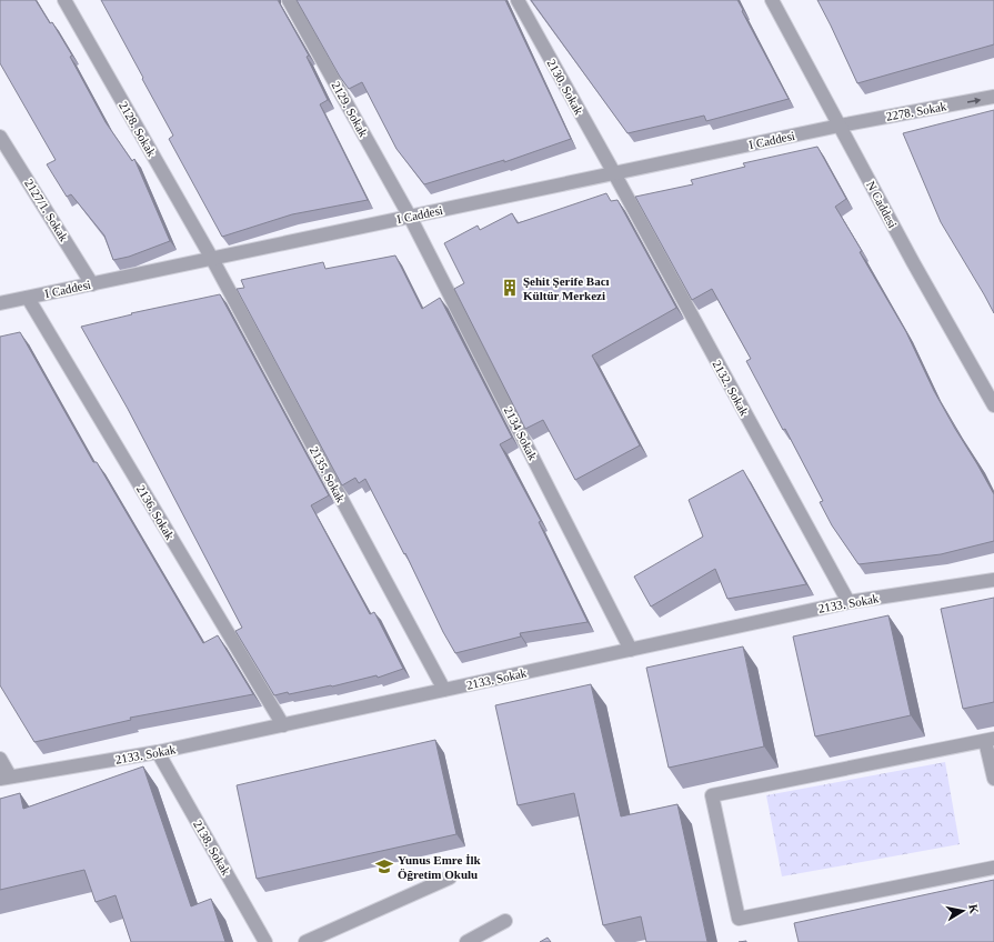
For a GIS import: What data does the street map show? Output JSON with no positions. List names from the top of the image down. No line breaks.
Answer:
{"streets":{"street":["2130. Sokak","2129. Sokak","2278. Sokak","2128. Sokak","I Caddesi","N Caddesi","2127/1. Sokak","2132. Sokak","2134 Sokak","2135. Sokak","2136. Sokak","2133. Sokak","2138. Sokak"]},"crossings":[["2130. Sokak","I Caddesi"],["2130. Sokak","2132. Sokak"],["2129. Sokak","I Caddesi"],["2129. Sokak","2134 Sokak"],["2278. Sokak","I Caddesi"],["2278. Sokak","N Caddesi"],["2128. Sokak","I Caddesi"],["2128. Sokak","2135. Sokak"],["I Caddesi","N Caddesi"],["I Caddesi","2127/1. Sokak"],["I Caddesi","2132. Sokak"],["I Caddesi","2134 Sokak"],["I Caddesi","2135. Sokak"],["I Caddesi","2136. Sokak"],["2132. Sokak","2133. Sokak"],["2134 Sokak","2133. Sokak"],["2135. Sokak","2133. Sokak"],["2136. Sokak","2133. Sokak"],["2133. Sokak","2138. Sokak"]],"one_way":["2278. Sokak"],"places":{"building":["Şehit Şerife Bacı Kültür Merkezi"],"school or university":["Yunus Emre İlk Öğretim Okulu"]},"north":"right"}
